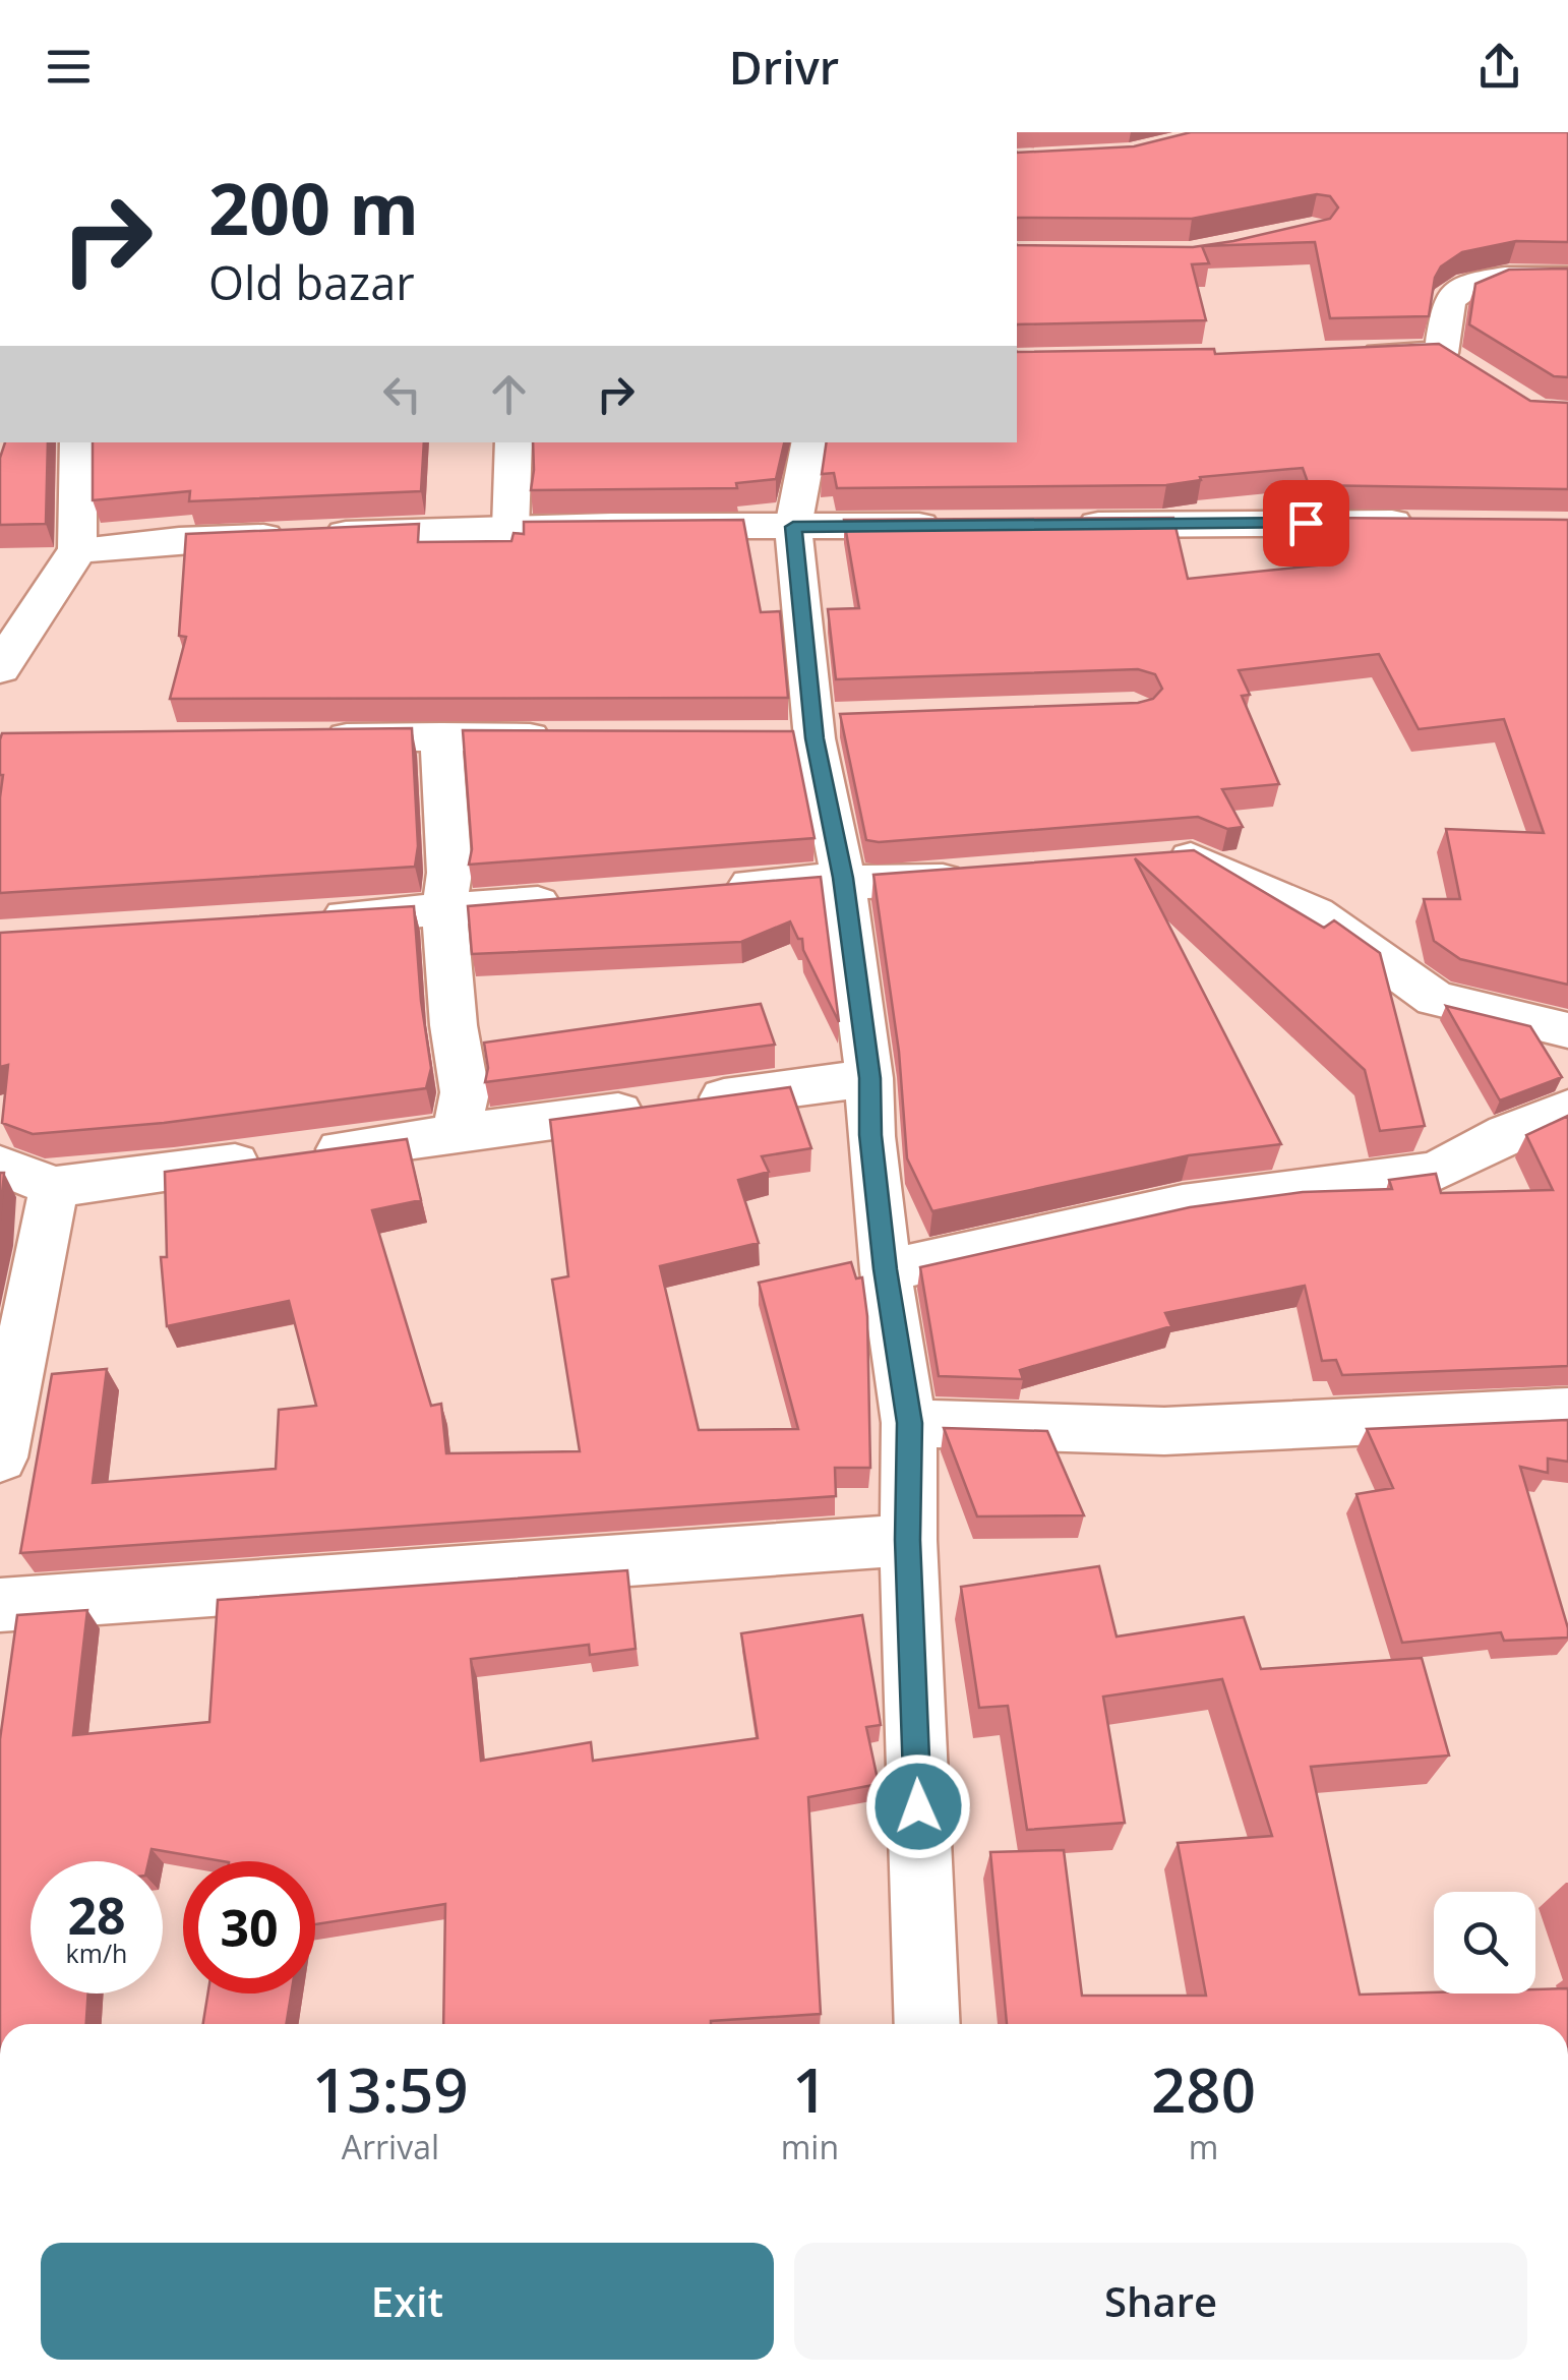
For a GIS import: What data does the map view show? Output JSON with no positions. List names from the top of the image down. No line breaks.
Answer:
{"page":{"header":"Drivr","turn":["200 m","Old bazar"],"speed":"28 km/h","limit":"30","eta":["13:59","Arrival","1","min","280","m"],"buttons":["Exit","Share"]}}
